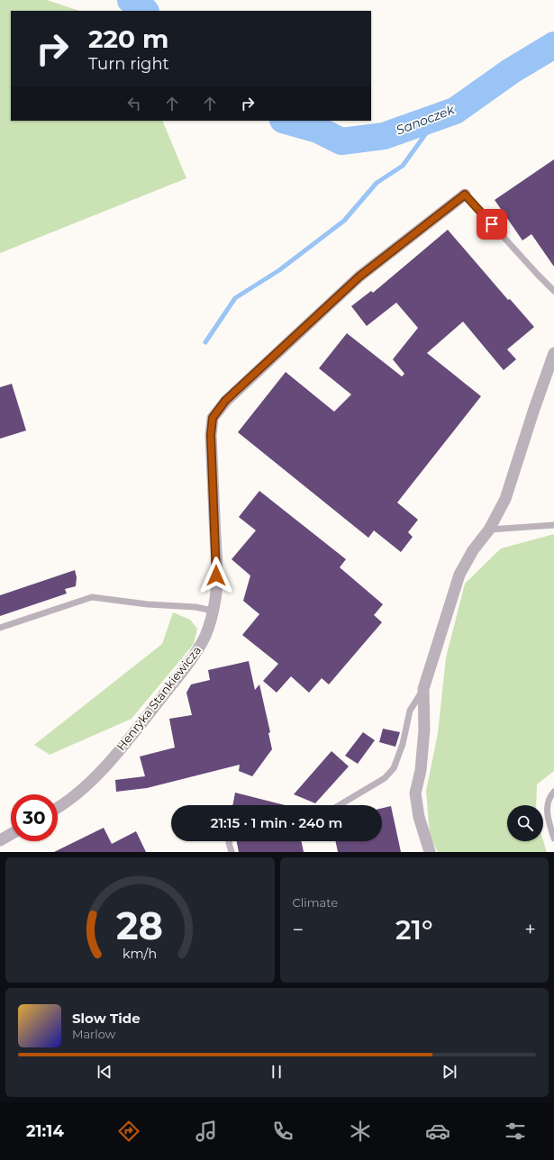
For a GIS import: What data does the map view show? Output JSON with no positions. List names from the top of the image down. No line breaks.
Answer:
{"streets":{"street":["Henryka Stankiewicza"]},"water":["Sanoczek"],"page":{"turn":["220 m","Turn right"],"limit":"30","trip":"21:15 · 1 min · 240 m","tile":"Climate","heat":["−","21°","+"],"song":["Slow Tide","Marlow"],"tabs":"21:14","gauge":["28","km/h"]}}
